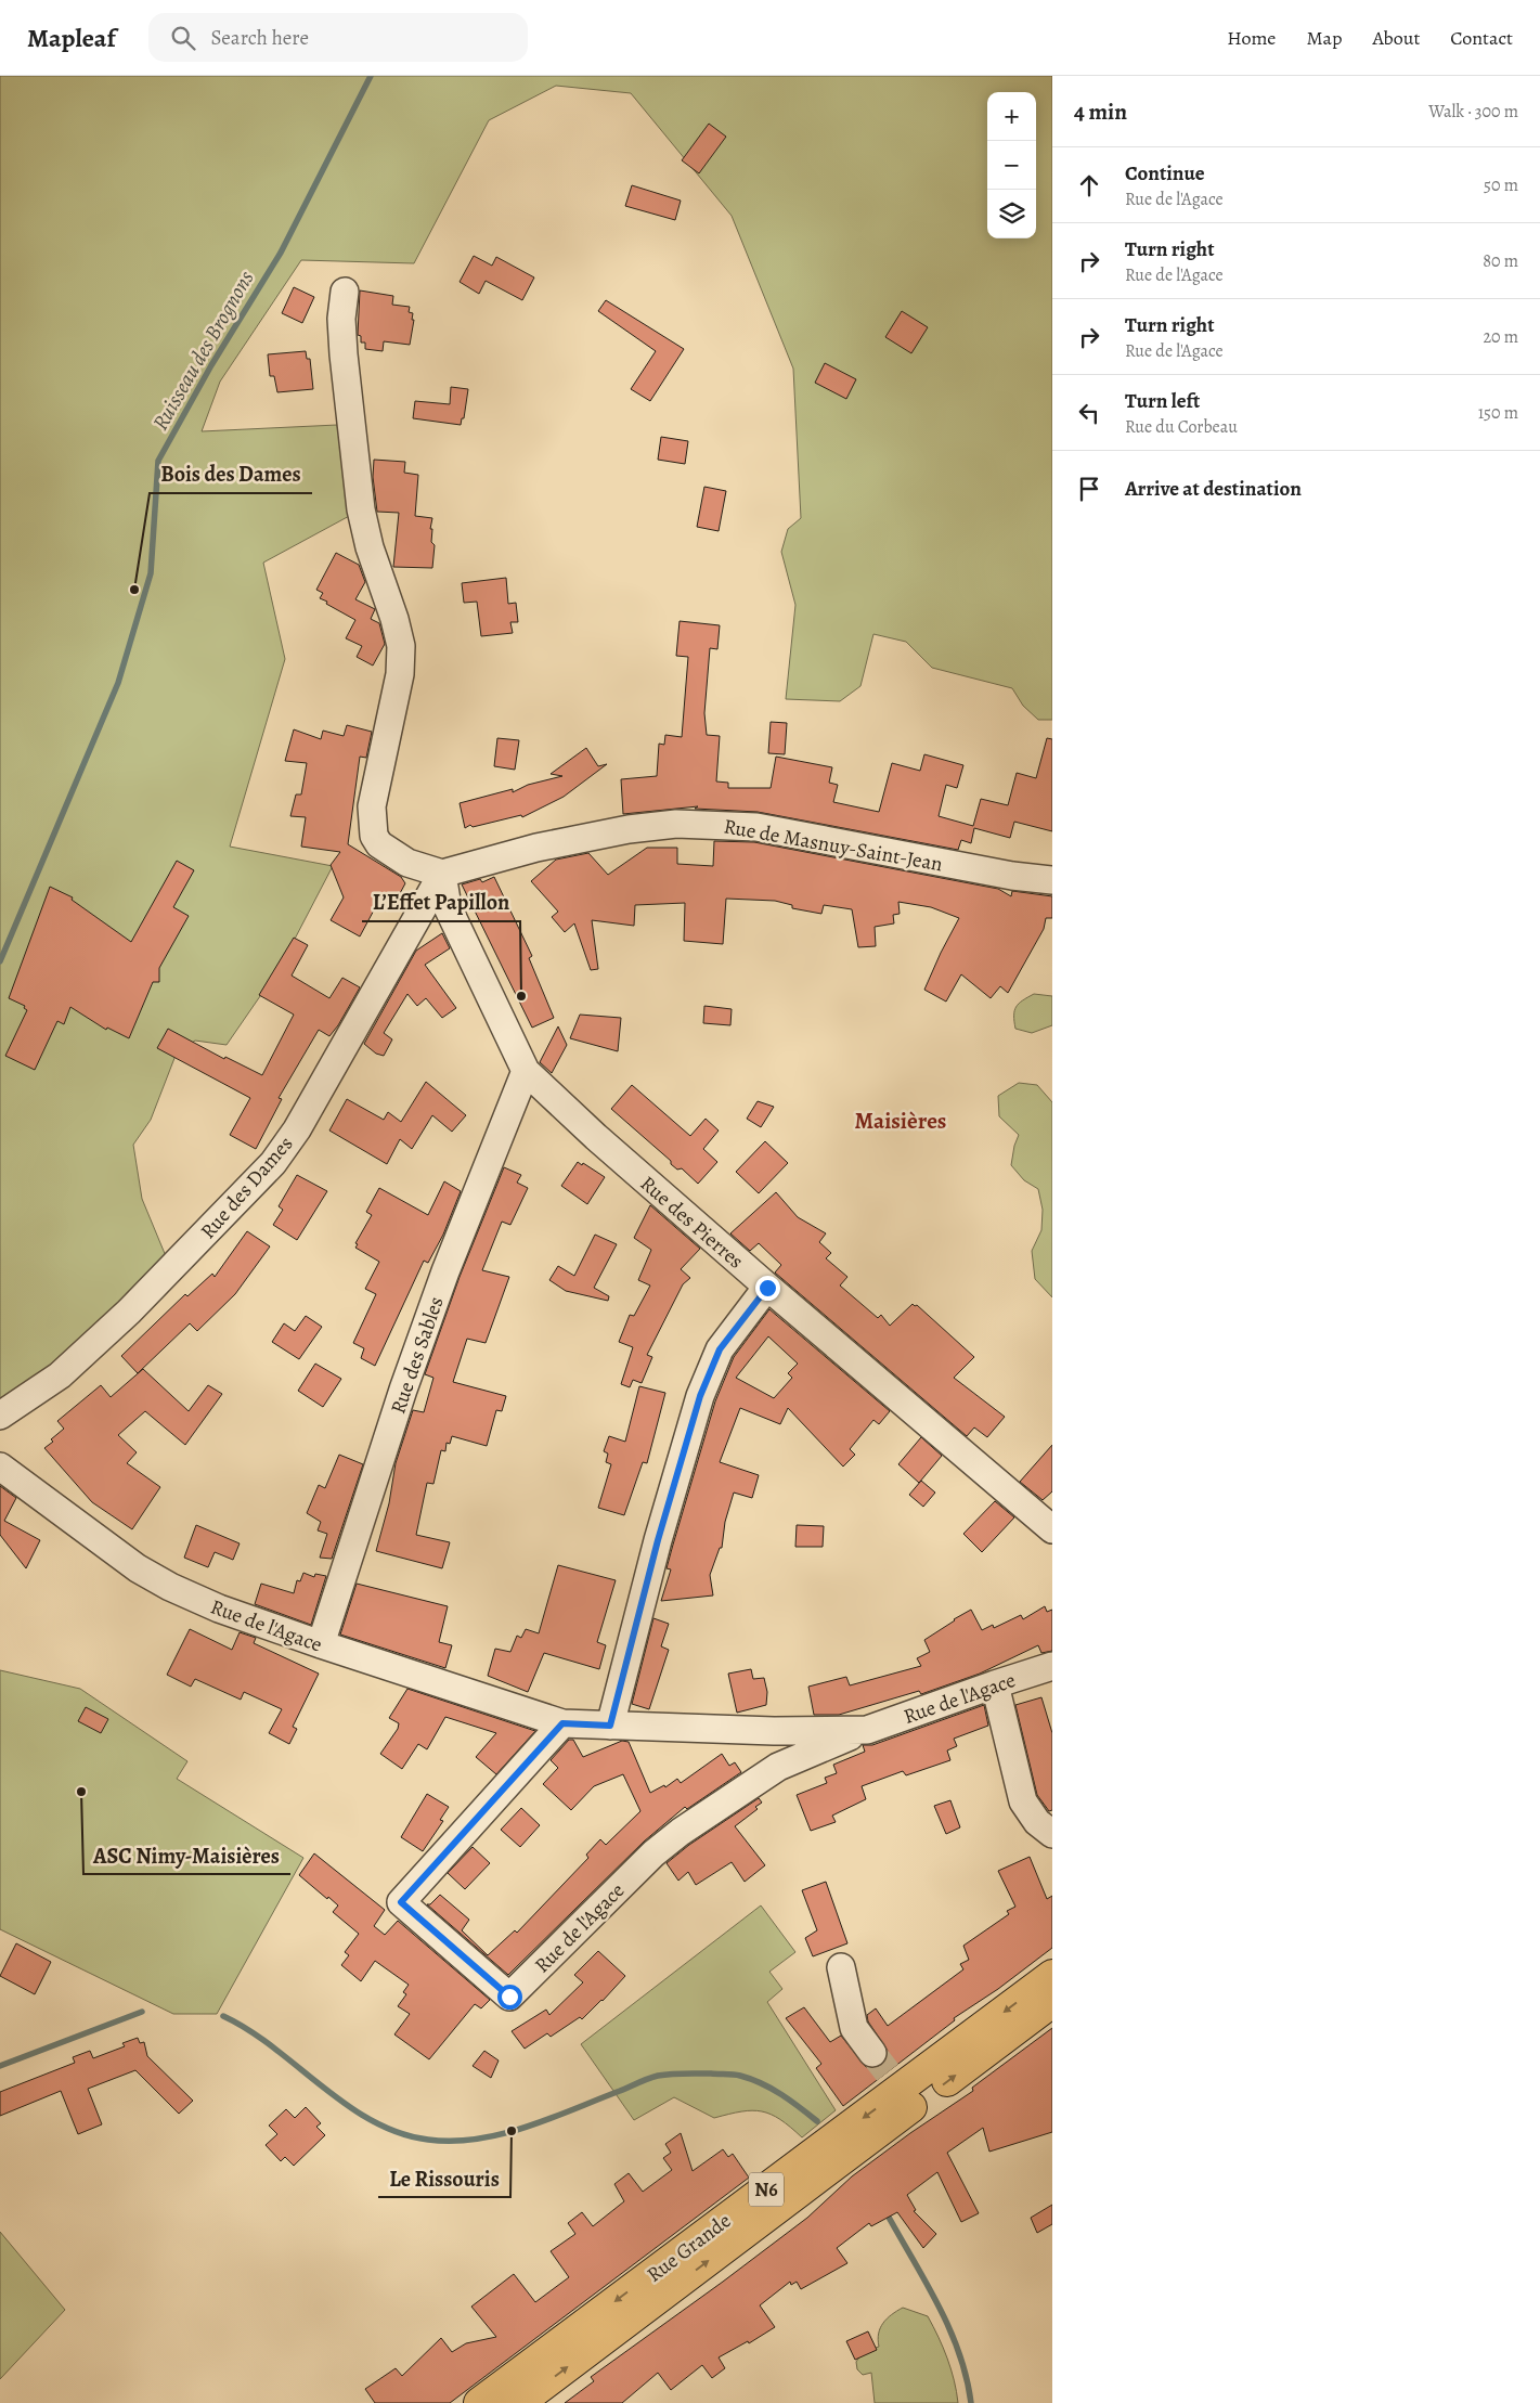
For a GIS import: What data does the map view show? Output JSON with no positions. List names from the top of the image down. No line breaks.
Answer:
{"streets":{"main road":["N6","Rue Grande"],"street":["Rue de Masnuy-Saint-Jean","Rue des Dames","Rue des Pierres","Rue des Sables","Rue de l'Agace"]},"crossings":[["Rue de Masnuy-Saint-Jean","Rue des Dames"],["Rue de Masnuy-Saint-Jean","Rue des Pierres"],["Rue des Dames","Rue des Pierres"],["Rue des Pierres","Rue des Sables"],["Rue des Sables","Rue de l'Agace"]],"districts":["Maisières"],"water":["Ruisseau des Brognons"],"places":["Bois des Dames","L’Effet Papillon","ASC Nimy-Maisières","Le Rissouris"],"page":{"header":"Mapleaf","search":"Search here","nav":["Home","Map","About","Contact"],"heading":["4 min","Walk · 300 m"],"map_buttons":["+","−"],"list":[["Continue","Rue de l'Agace","50 m"],["Turn right","Rue de l'Agace","80 m"],["Turn right","Rue de l'Agace","20 m"],["Turn left","Rue du Corbeau","150 m"],"Arrive at destination"]}}
